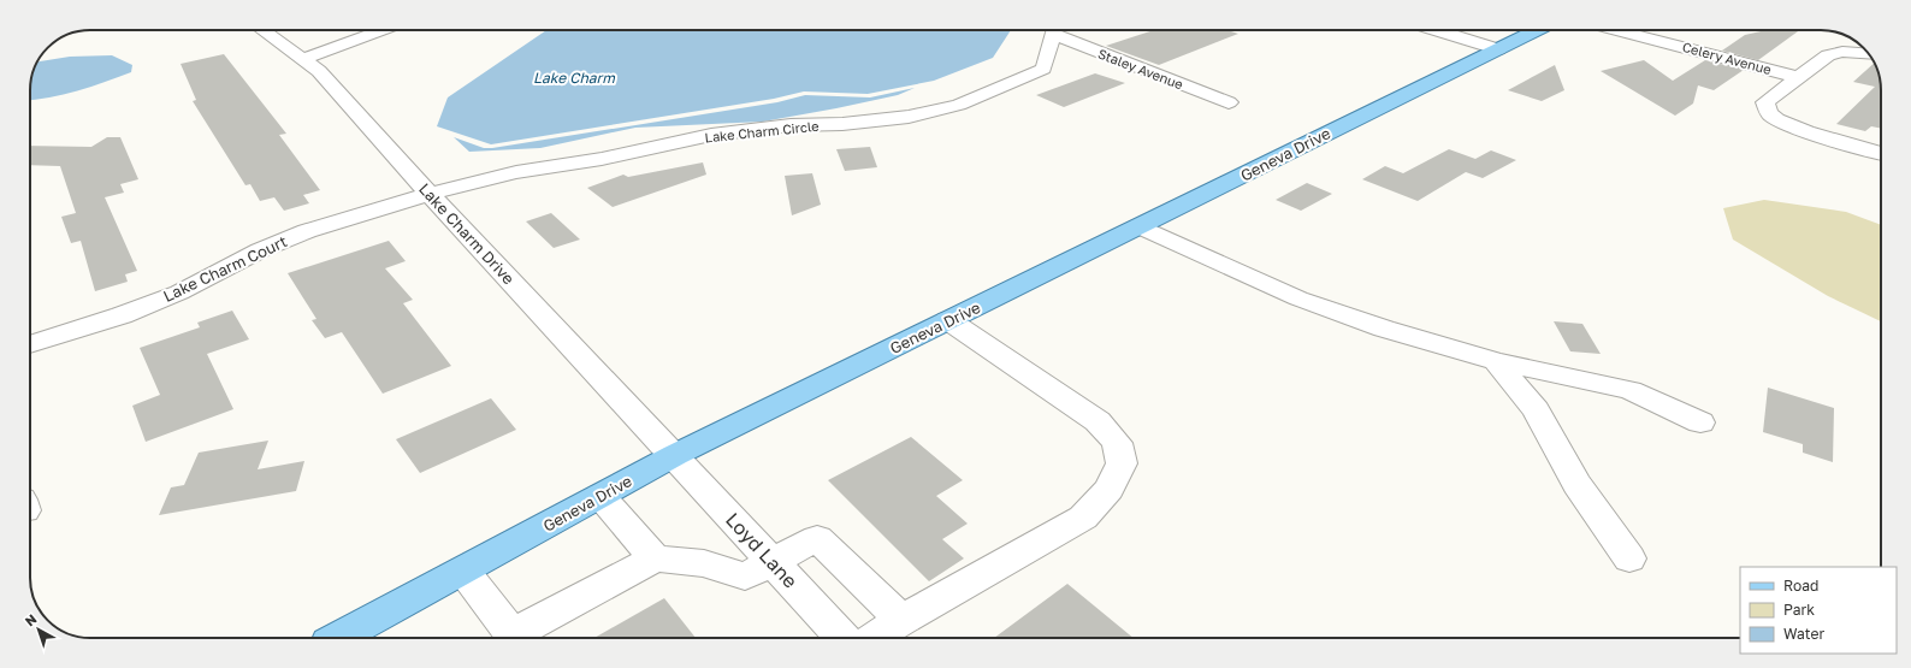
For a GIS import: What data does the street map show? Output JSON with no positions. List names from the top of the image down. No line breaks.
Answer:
{"streets":{"main road":["Geneva Drive"],"street":["Celery Avenue","Staley Avenue","Lake Charm Circle","Lake Charm Drive","Lake Charm Court","Loyd Lane"]},"crossings":[["Lake Charm Circle","Lake Charm Drive"],["Lake Charm Circle","Lake Charm Court"],["Geneva Drive","Lake Charm Drive"],["Geneva Drive","Loyd Lane"],["Lake Charm Drive","Lake Charm Court"],["Lake Charm Drive","Loyd Lane"]],"water":["Lake Charm"],"legend":["Road","Park","Water"],"north":"top left"}
